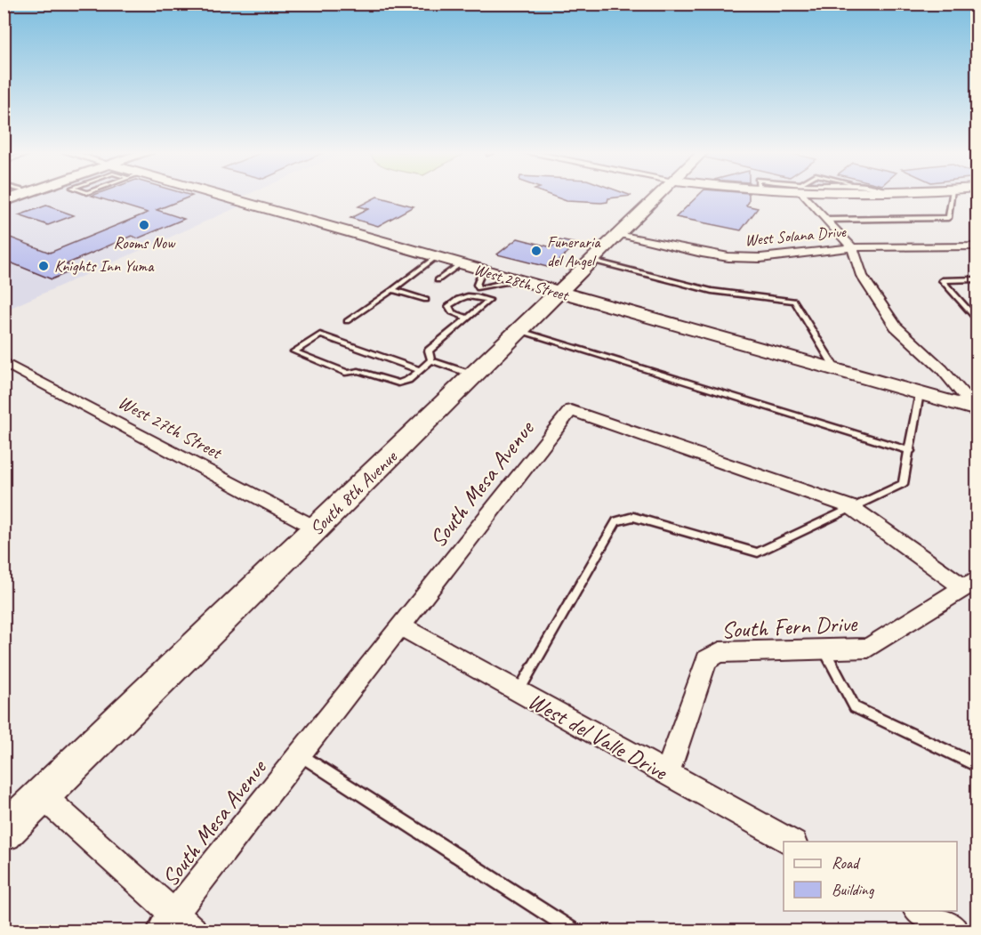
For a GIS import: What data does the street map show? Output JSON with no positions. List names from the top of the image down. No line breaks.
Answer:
{"streets":{"street":["West Solana Drive","West 28th Street","West 27th Street","South Mesa Avenue","South 8th Avenue","South Fern Drive","West del Valle Drive"]},"crossings":[["West Solana Drive","South 8th Avenue"],["West 28th Street","South 8th Avenue"],["West 27th Street","South 8th Avenue"],["South Mesa Avenue","South Fern Drive"],["South Mesa Avenue","West del Valle Drive"],["South Fern Drive","West del Valle Drive"]],"places":["Rooms Now","Funeraria del Angel","Knights Inn Yuma"],"legend":["Road","Building"]}
